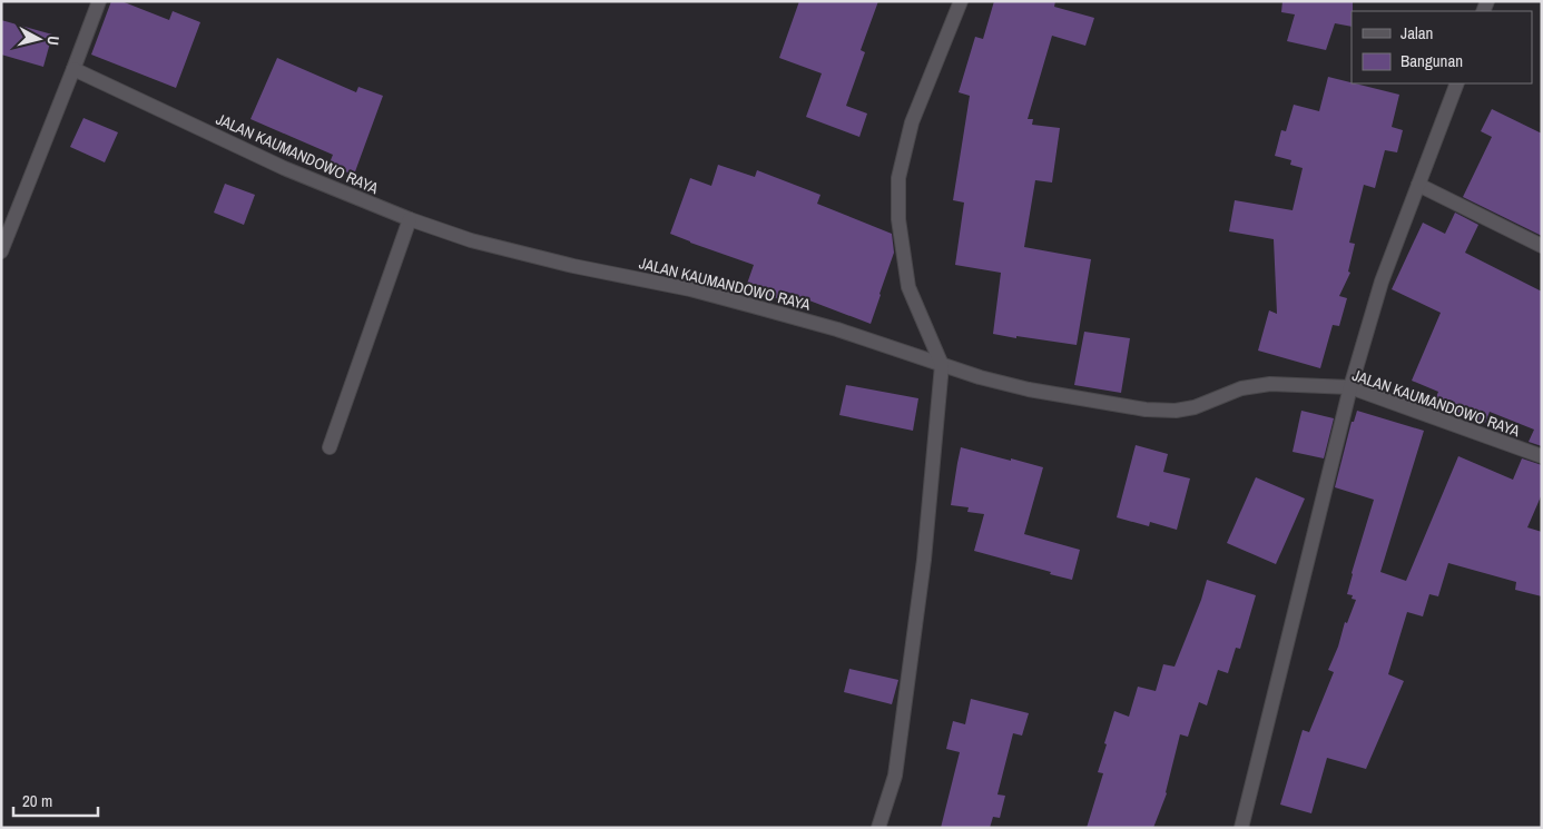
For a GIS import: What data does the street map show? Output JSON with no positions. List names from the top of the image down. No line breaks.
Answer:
{"streets":{"street":["JALAN KAUMANDOWO RAYA"]},"legend":["Jalan","Bangunan"],"scale_bar":"20 m","north":"right"}
